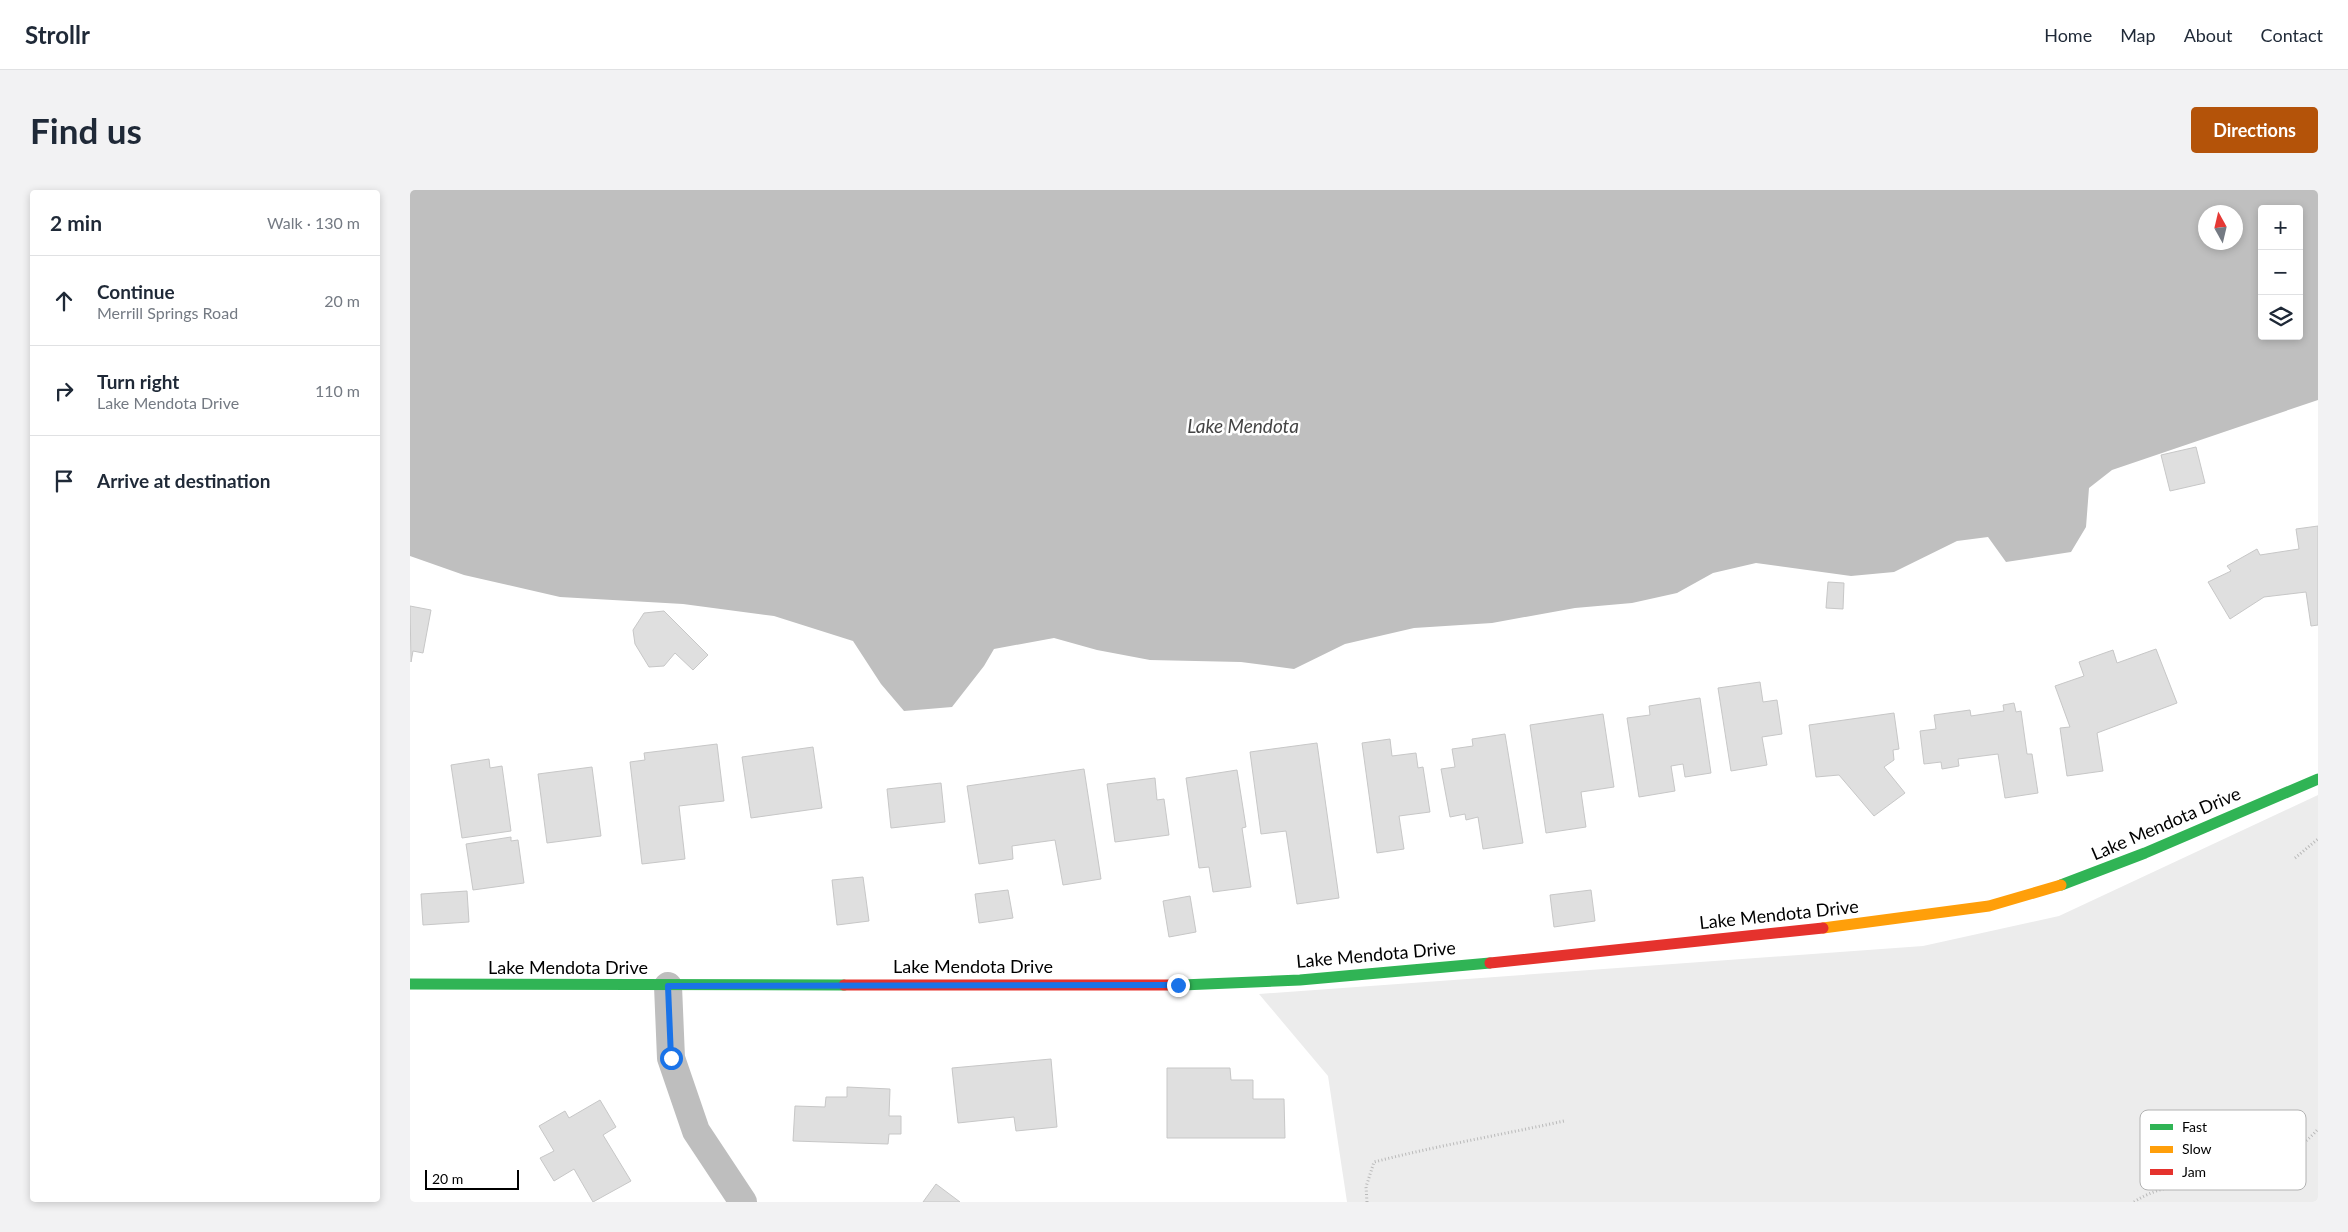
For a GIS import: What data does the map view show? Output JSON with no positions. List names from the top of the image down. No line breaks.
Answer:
{"streets":{"street":["Lake Mendota Drive"]},"water":["Lake Mendota"],"legend":["Fast","Slow","Jam"],"scale_bar":"20 m","north":"top","page":{"header":"Strollr","nav":["Home","Map","About","Contact"],"buttons":"Directions","title":"Find us","heading":["2 min","Walk · 130 m"],"map_buttons":["+","−"],"list":[["Continue","Merrill Springs Road","20 m"],["Turn right","Lake Mendota Drive","110 m"],"Arrive at destination"],"scale":"20 m"}}
